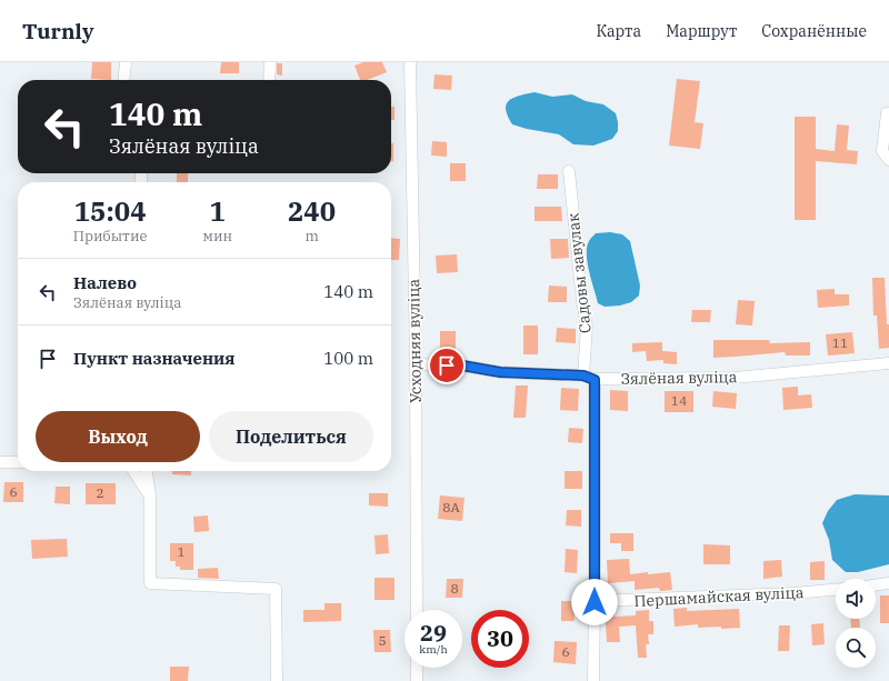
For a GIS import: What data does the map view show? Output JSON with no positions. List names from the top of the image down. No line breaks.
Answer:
{"streets":{"street":["Садовы завулак","Усходняя вуліца","Зялёная вуліца","Першамайская вуліца"]},"crossings":[["Садовы завулак","Зялёная вуліца"],["Усходняя вуліца","Зялёная вуліца"]],"house_numbers":["11","14","6","2","8А","1","8","5","6"],"page":{"header":"Turnly","nav":["Карта","Маршрут","Сохранённые"],"turn":["140 m","Зялёная вуліца"],"eta":["15:04","Прибытие","1","мин","240","m"],"list":[{"name":"Налево","note":"Зялёная вуліца","value":"140 m"},{"name":"Пункт назначения","value":"100 m"}],"buttons":["Выход","Поделиться"],"speed":"29 km/h","limit":"30"}}
